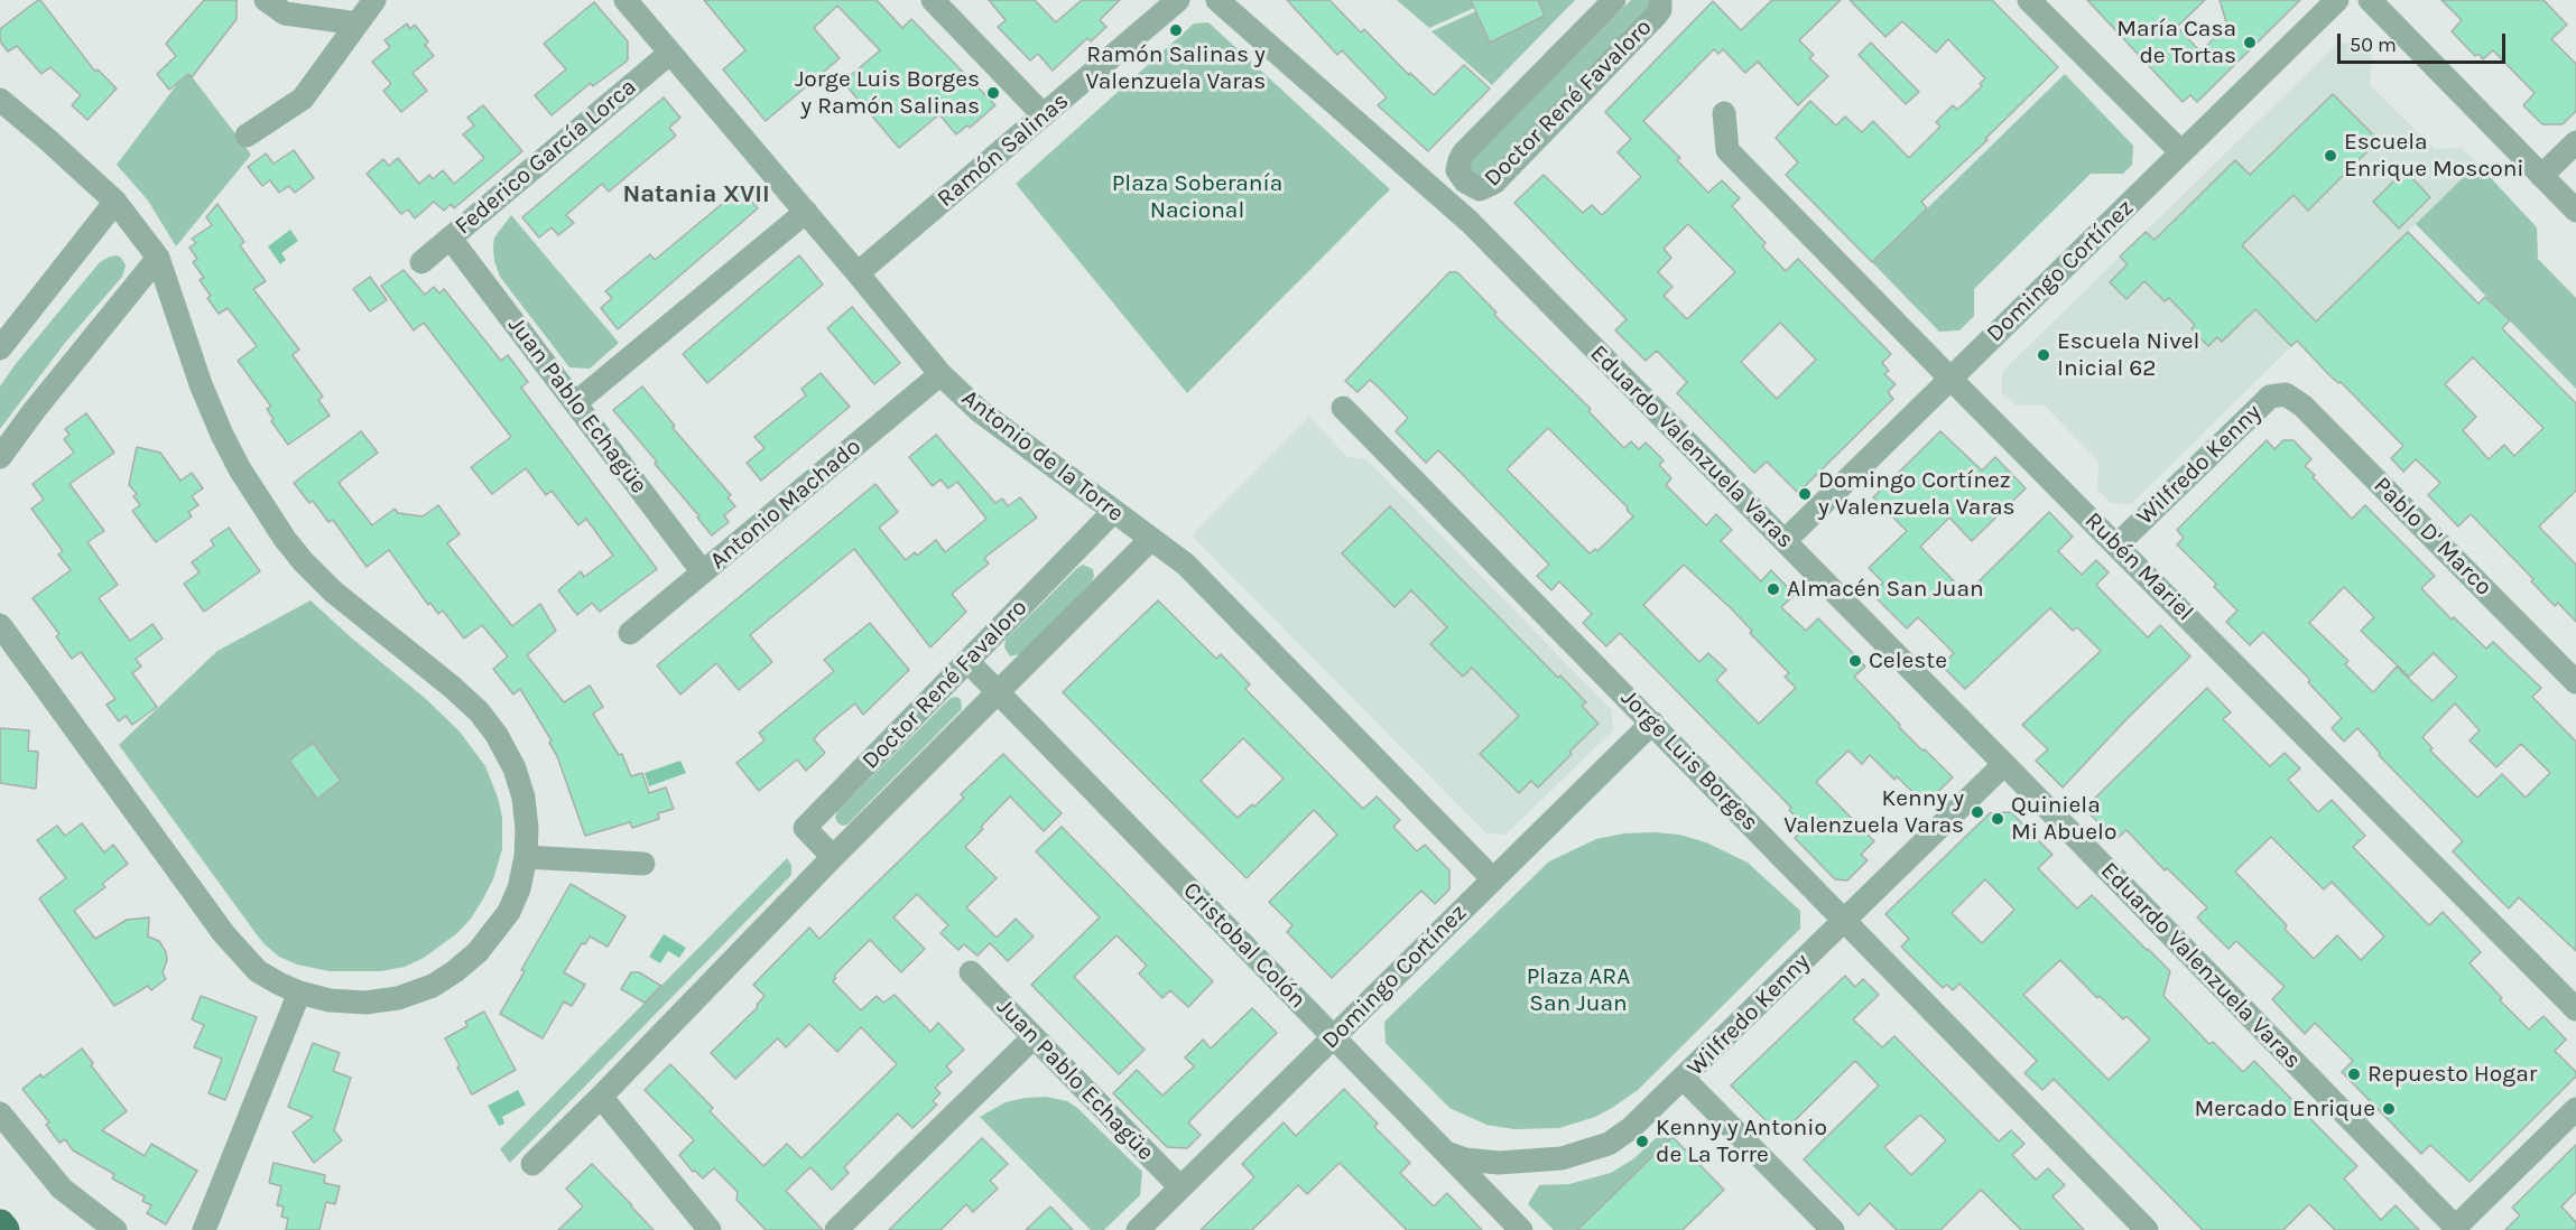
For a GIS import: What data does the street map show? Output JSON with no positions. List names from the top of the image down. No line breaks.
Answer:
{"streets":{"street":["Doctor René Favaloro","Ramón Salinas","Federico García Lorca","Domingo Cortínez","Juan Pablo Echagüe","Eduardo Valenzuela Varas","Antonio de la Torre","Wilfredo Kenny","Antonio Machado","Pablo D' Marco","Rubén Mariel","Jorge Luis Borges","Cristobal Colón"]},"crossings":[["Doctor René Favaloro","Eduardo Valenzuela Varas"],["Doctor René Favaloro","Antonio de la Torre"],["Doctor René Favaloro","Cristobal Colón"],["Ramón Salinas","Antonio de la Torre"],["Federico García Lorca","Juan Pablo Echagüe"],["Federico García Lorca","Antonio de la Torre"],["Domingo Cortínez","Juan Pablo Echagüe"],["Domingo Cortínez","Eduardo Valenzuela Varas"],["Domingo Cortínez","Antonio de la Torre"],["Domingo Cortínez","Rubén Mariel"],["Domingo Cortínez","Jorge Luis Borges"],["Domingo Cortínez","Cristobal Colón"],["Juan Pablo Echagüe","Antonio Machado"],["Eduardo Valenzuela Varas","Wilfredo Kenny"],["Antonio de la Torre","Antonio Machado"],["Wilfredo Kenny","Pablo D' Marco"],["Wilfredo Kenny","Rubén Mariel"],["Wilfredo Kenny","Jorge Luis Borges"],["Wilfredo Kenny","Cristobal Colón"]],"districts":["Natania XVII"],"parks":["Plaza Soberanía Nacional","Plaza ARA San Juan"],"places":["Ramón Salinas y Valenzuela Varas","María Casa de Tortas","Jorge Luis Borges y Ramón Salinas","Escuela Enrique Mosconi","Escuela Nivel Inicial 62","Domingo Cortínez y Valenzuela Varas","Almacén San Juan","Celeste","Kenny y Valenzuela Varas","Quiniela Mi Abuelo","Repuesto Hogar","Mercado Enrique","Kenny y Antonio de La Torre"],"scale_bar":"50 m"}
